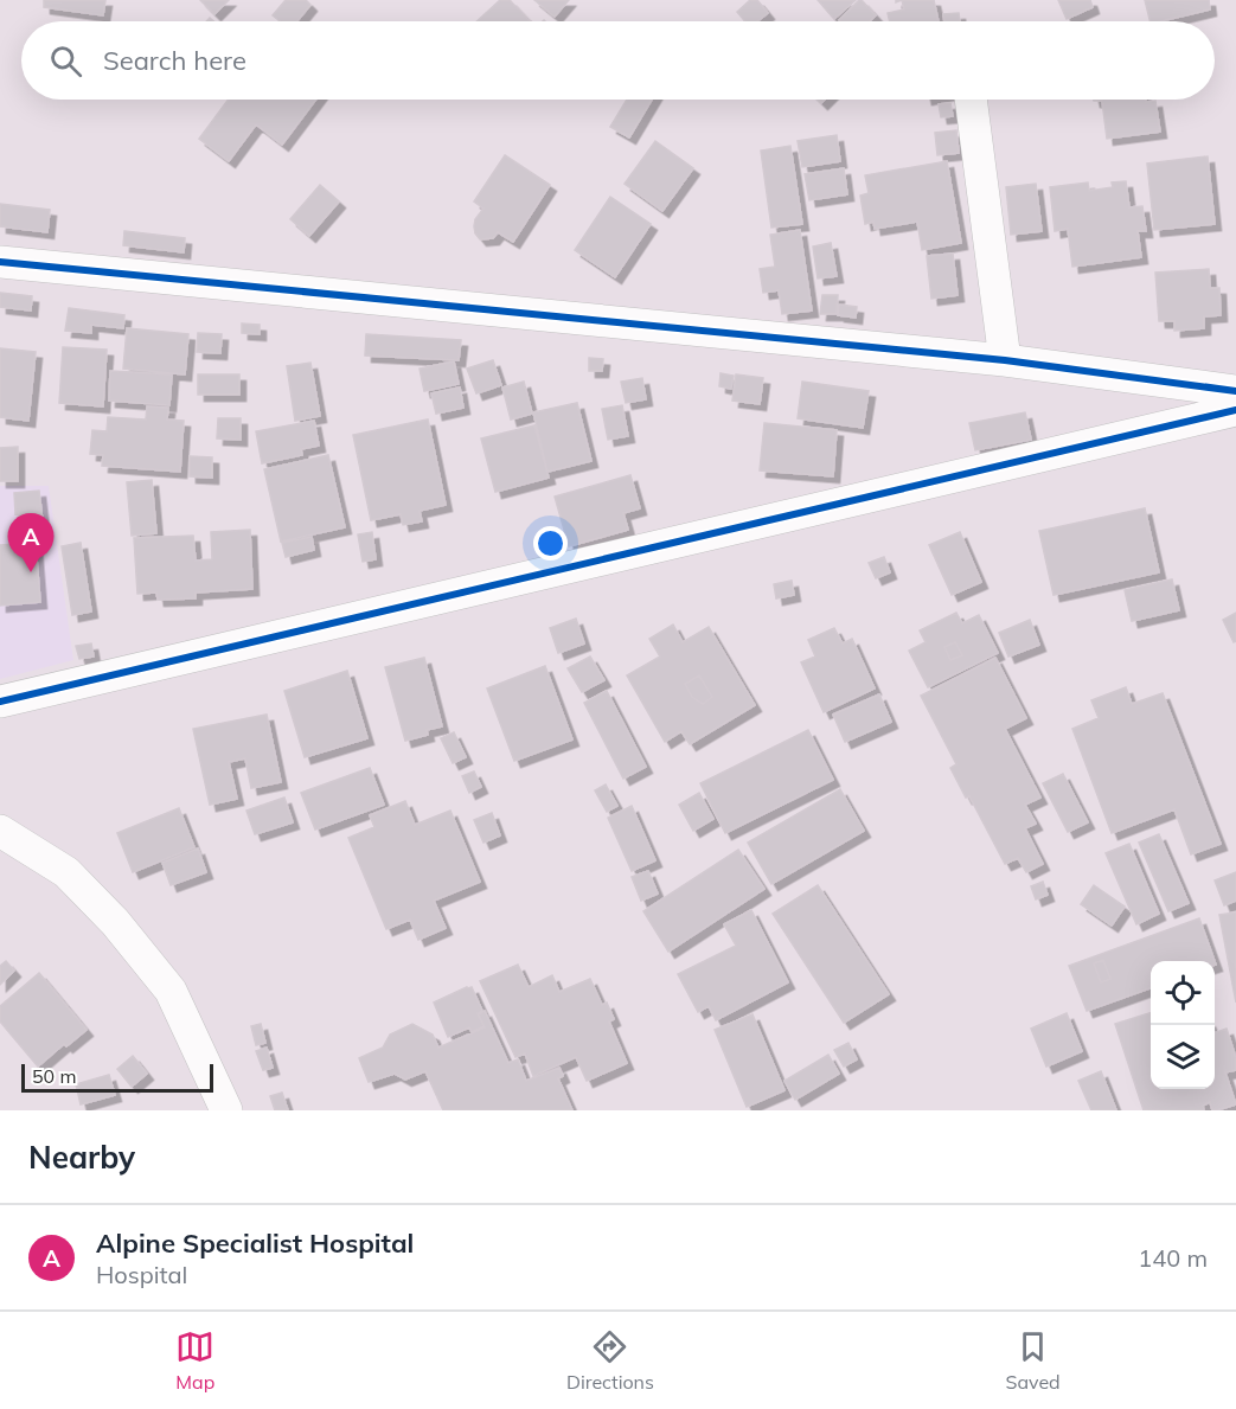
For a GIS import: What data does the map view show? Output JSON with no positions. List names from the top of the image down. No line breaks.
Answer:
{"scale_bar":"50 m","page":{"search":"Search here","pins":"A","scale":"50 m","heading":"Nearby","list":[{"mark":"A","name":"Alpine Specialist Hospital","note":"Hospital","value":"140 m"}],"nav":["Map","Directions","Saved"]}}
